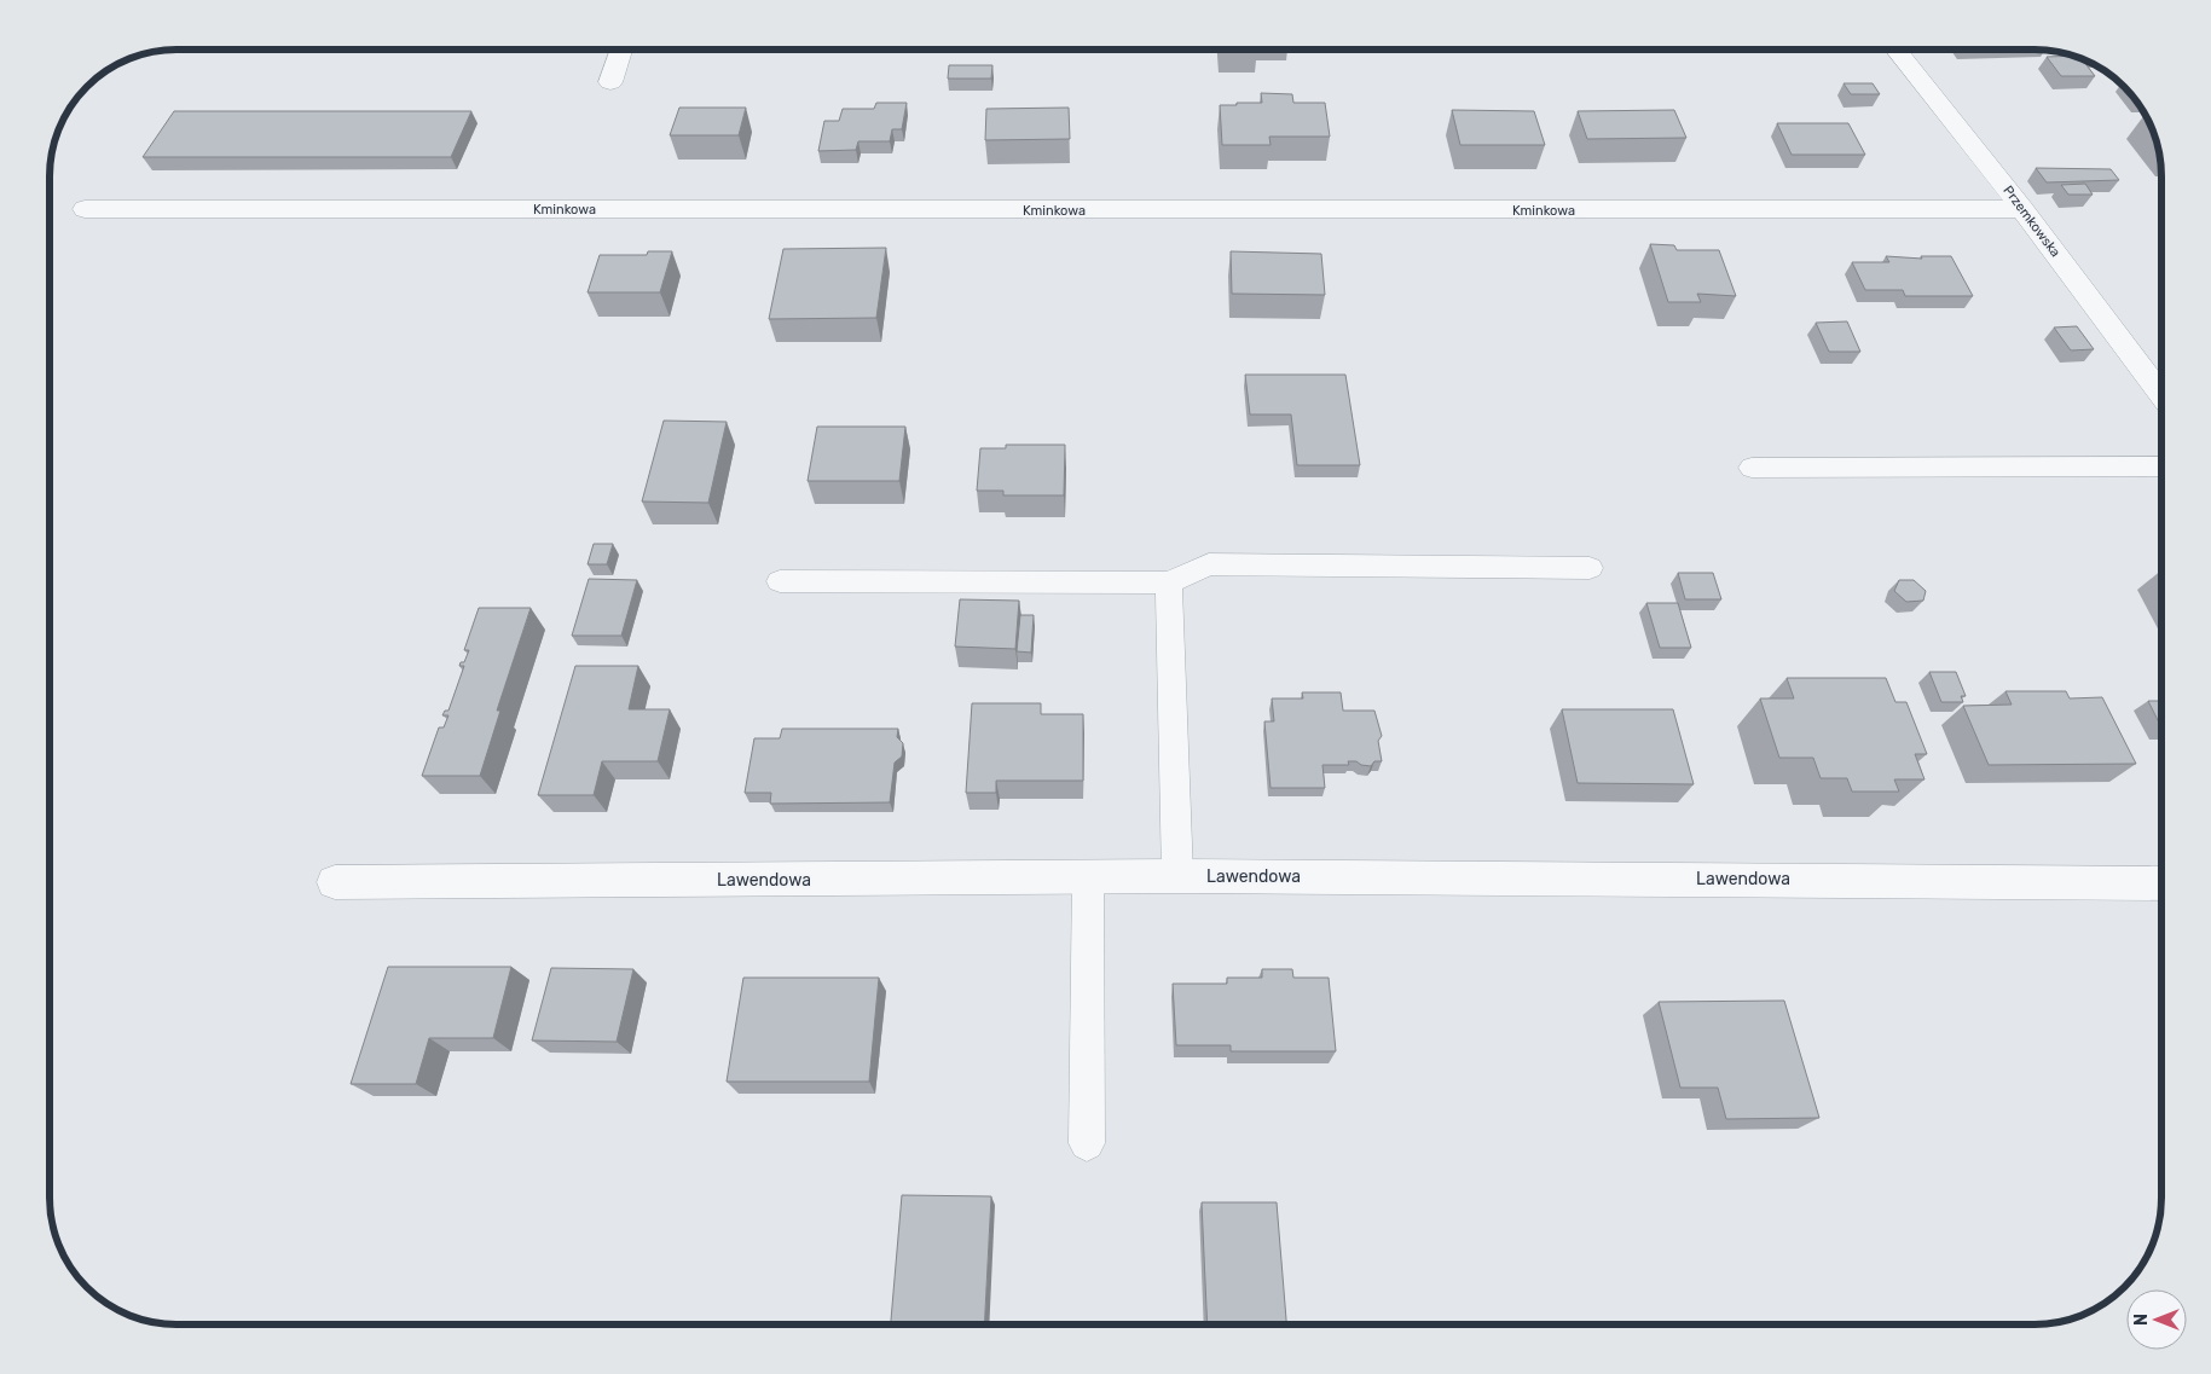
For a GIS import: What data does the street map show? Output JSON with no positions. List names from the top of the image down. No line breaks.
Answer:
{"streets":{"street":["Kminkowa","Przemkowska","Lawendowa"]},"crossings":[["Kminkowa","Przemkowska"]],"north":"left"}
